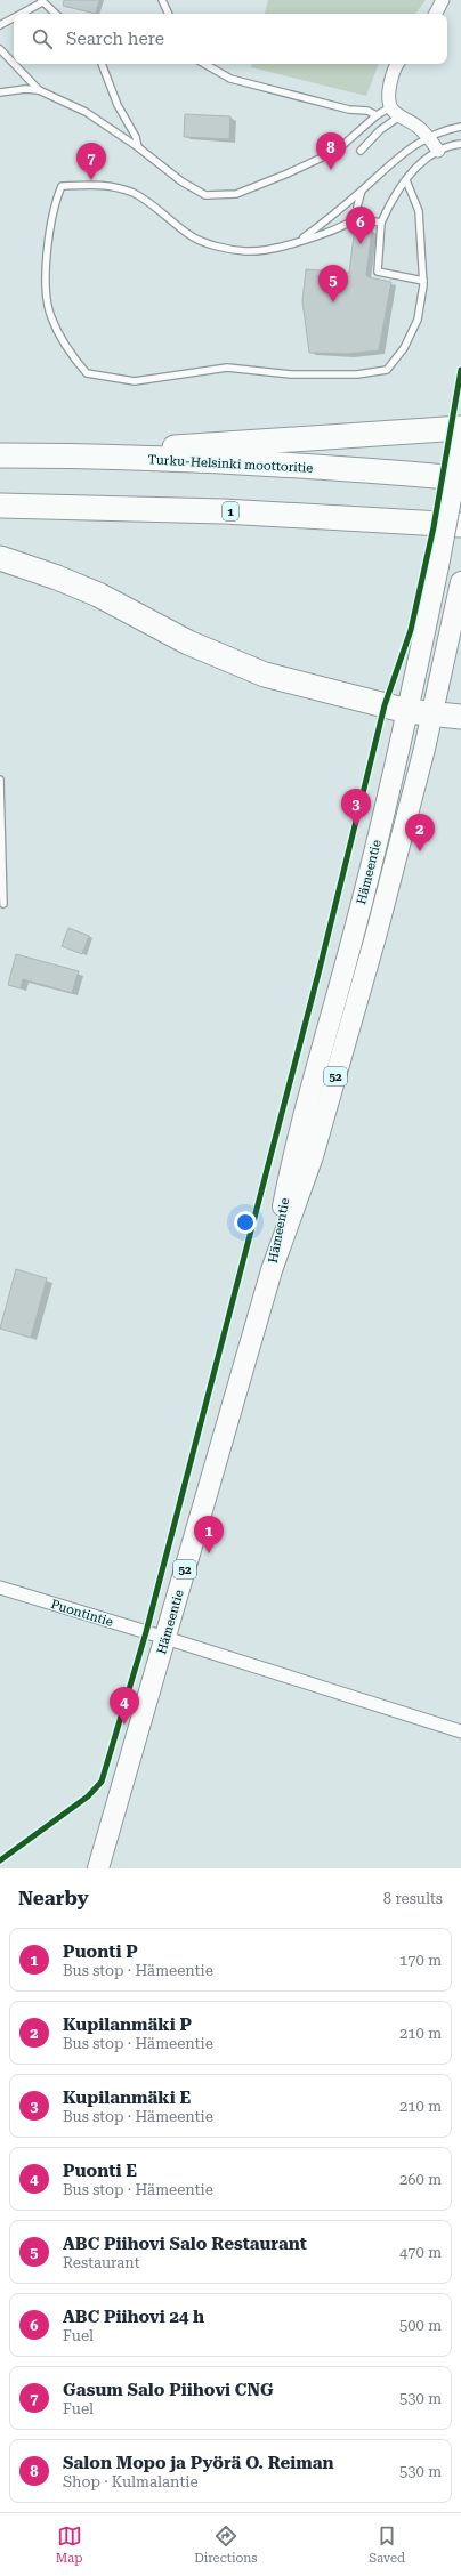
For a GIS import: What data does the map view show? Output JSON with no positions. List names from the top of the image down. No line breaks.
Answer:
{"streets":{"highway":["Turku-Helsinki moottoritie","1"],"main road":["Hämeentie","52"],"street":["Puontintie"]},"crossings":[["Hämeentie","Puontintie"]],"page":{"search":"Search here","pins":["8","7","6","5","3","2","1","4"],"heading":["Nearby","8 results"],"list":[{"mark":"1","name":"Puonti P","note":"Bus stop · Hämeentie","value":"170 m"},{"mark":"2","name":"Kupilanmäki P","note":"Bus stop · Hämeentie","value":"210 m"},{"mark":"3","name":"Kupilanmäki E","note":"Bus stop · Hämeentie","value":"210 m"},{"mark":"4","name":"Puonti E","note":"Bus stop · Hämeentie","value":"260 m"},{"mark":"5","name":"ABC Piihovi Salo Restaurant","note":"Restaurant","value":"470 m"},{"mark":"6","name":"ABC Piihovi 24 h","note":"Fuel","value":"500 m"},{"mark":"7","name":"Gasum Salo Piihovi CNG","note":"Fuel","value":"530 m"},{"mark":"8","name":"Salon Mopo ja Pyörä O. Reiman","note":"Shop · Kulmalantie","value":"530 m"}],"nav":["Map","Directions","Saved"]}}
